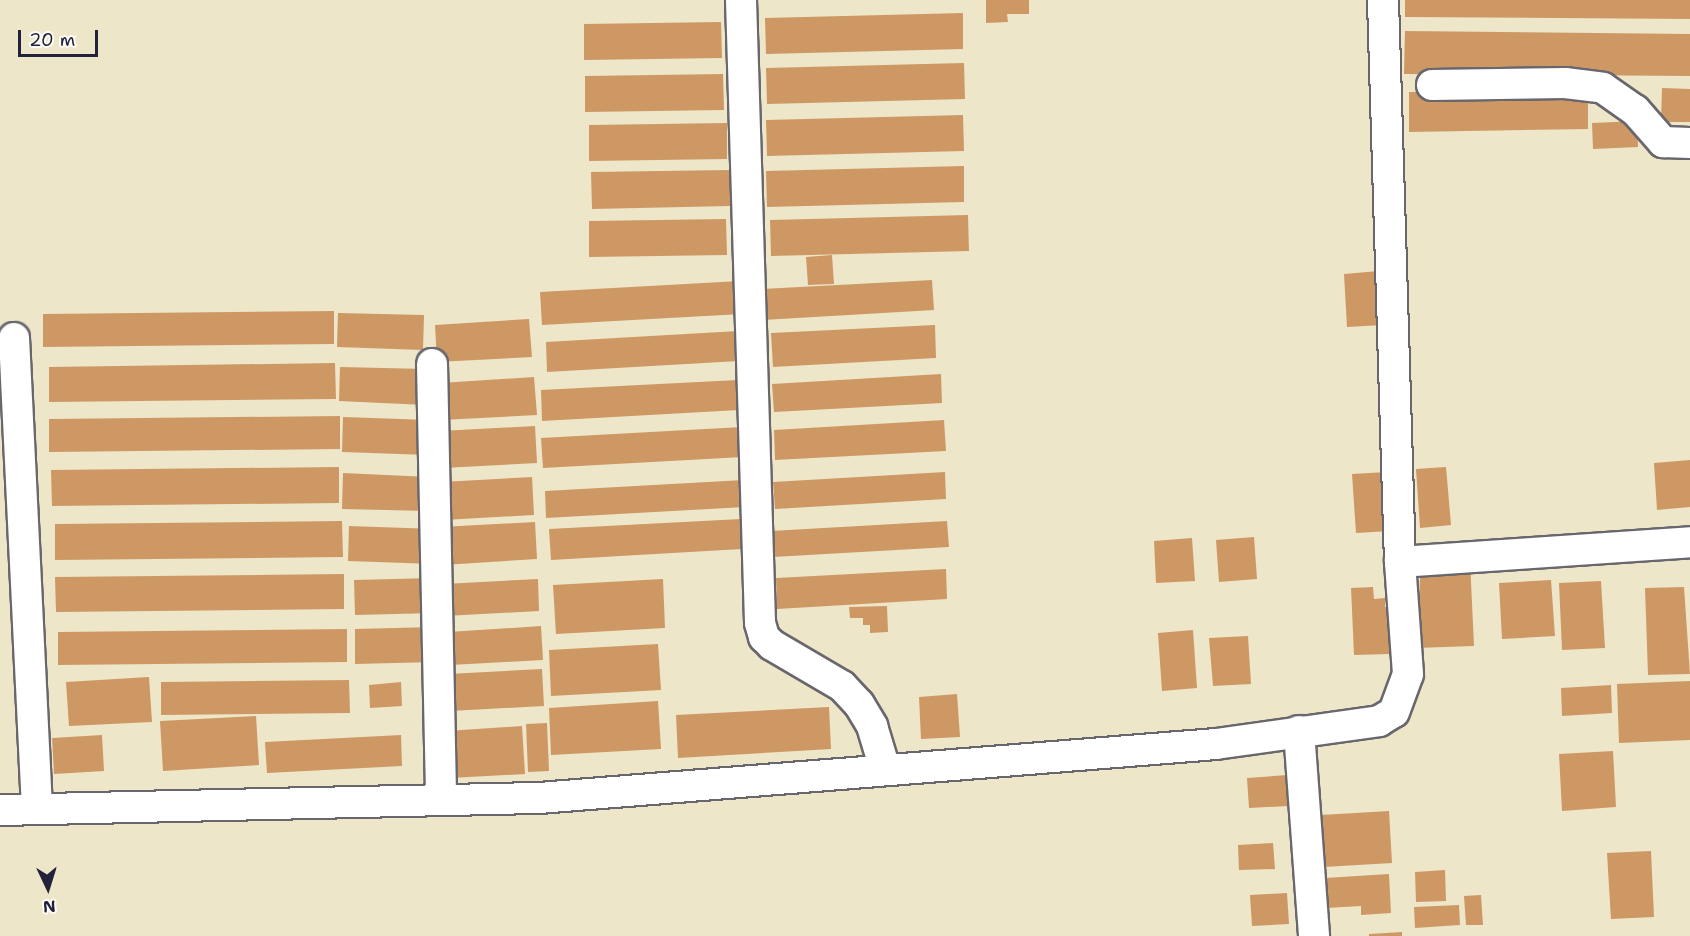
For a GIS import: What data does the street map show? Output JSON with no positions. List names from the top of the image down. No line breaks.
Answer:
{"scale_bar":"20 m","north":"bottom"}
